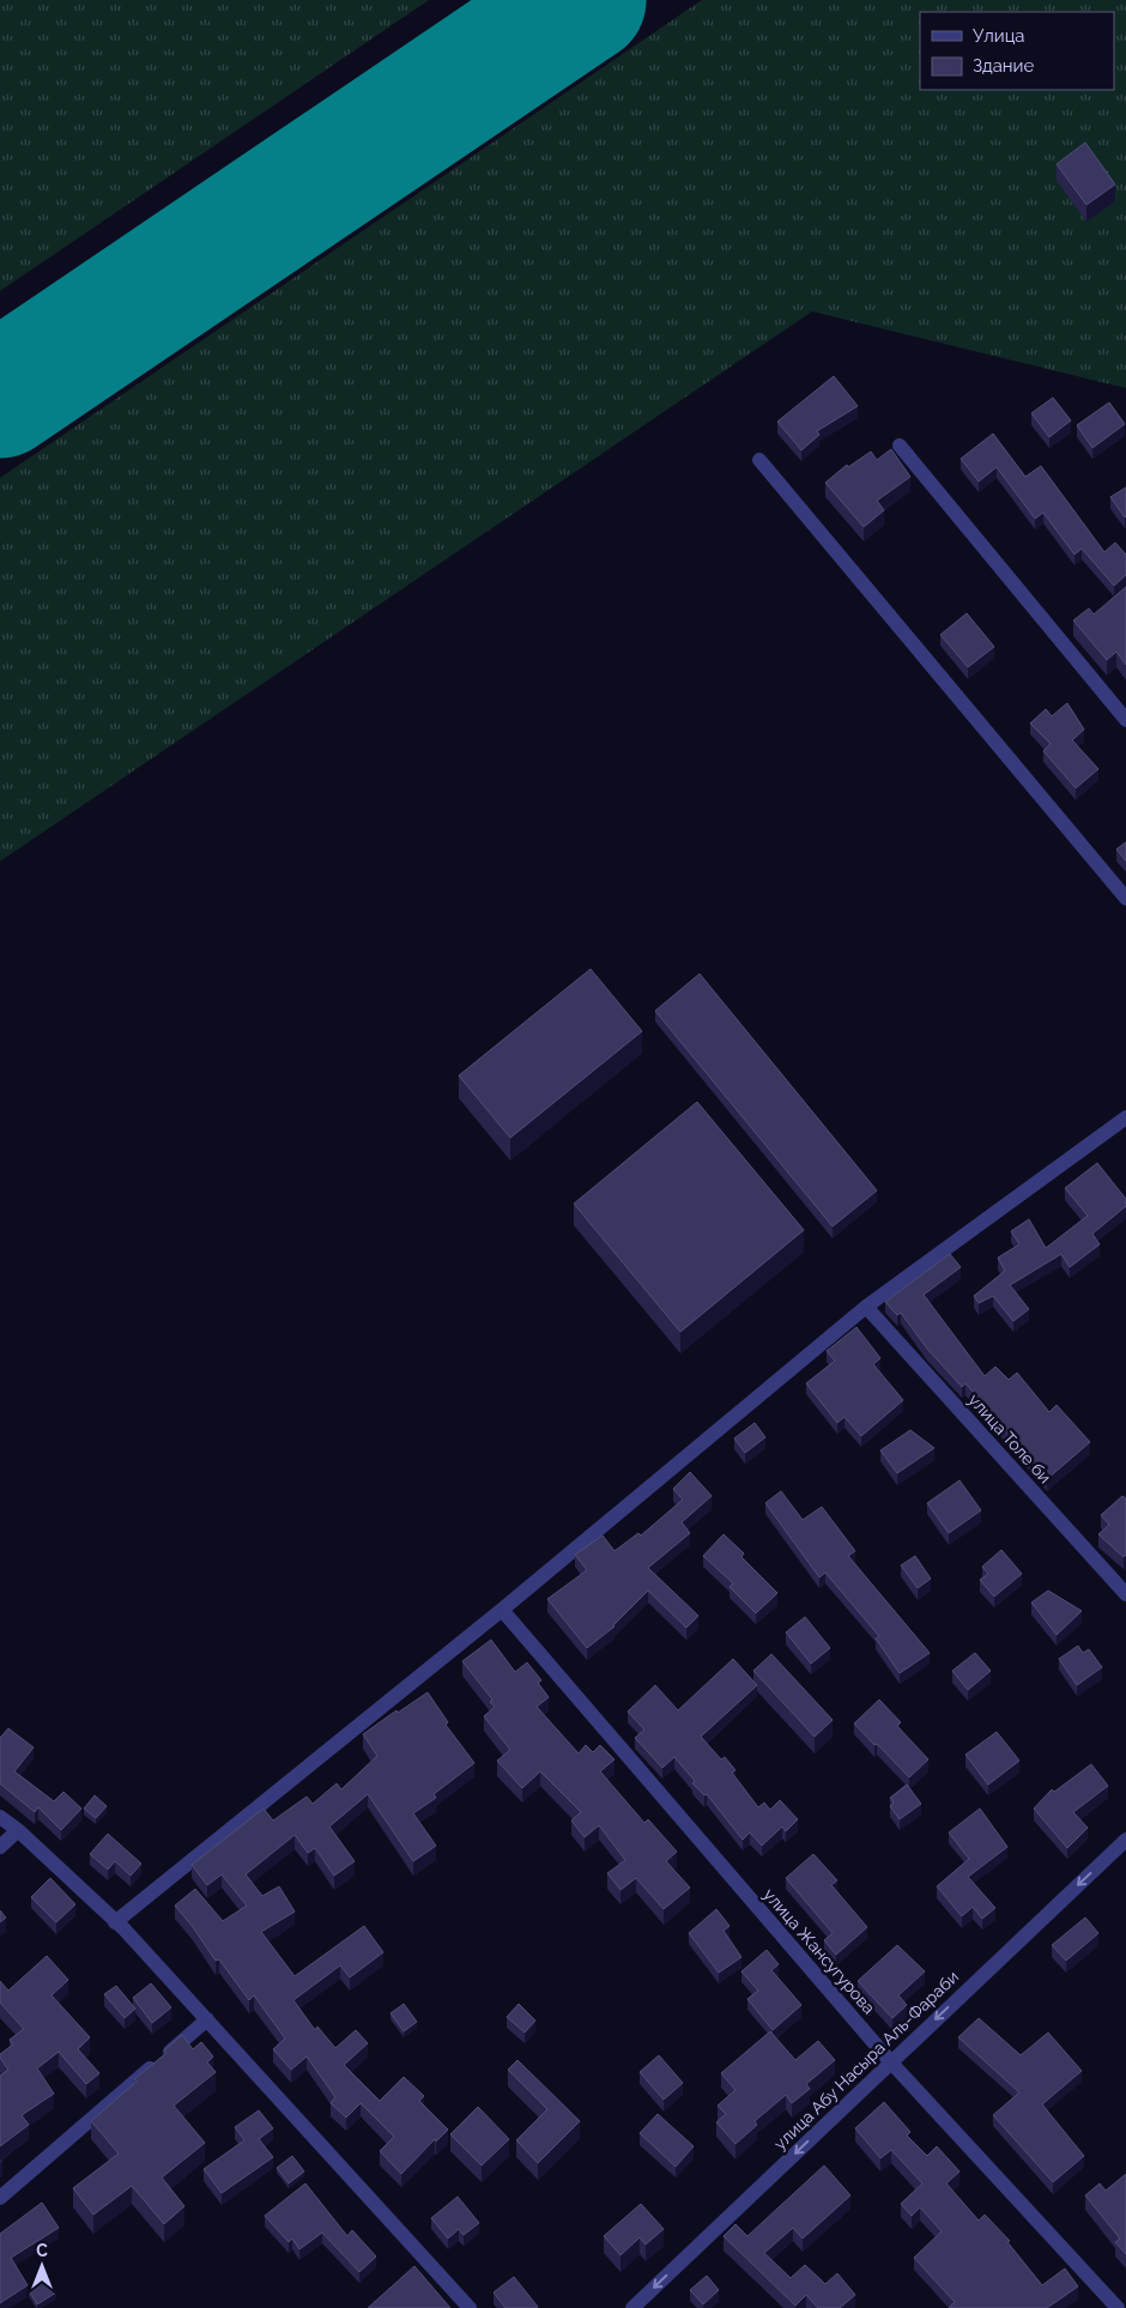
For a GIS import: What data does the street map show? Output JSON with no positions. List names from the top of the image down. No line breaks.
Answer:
{"streets":{"street":["улица Толе би","улица Жансугурова","улица Абу Насыра Аль-Фараби"]},"crossings":[["улица Жансугурова","улица Абу Насыра Аль-Фараби"]],"one_way":["улица Абу Насыра Аль-Фараби"],"legend":["Улица","Здание"],"north":"top"}
